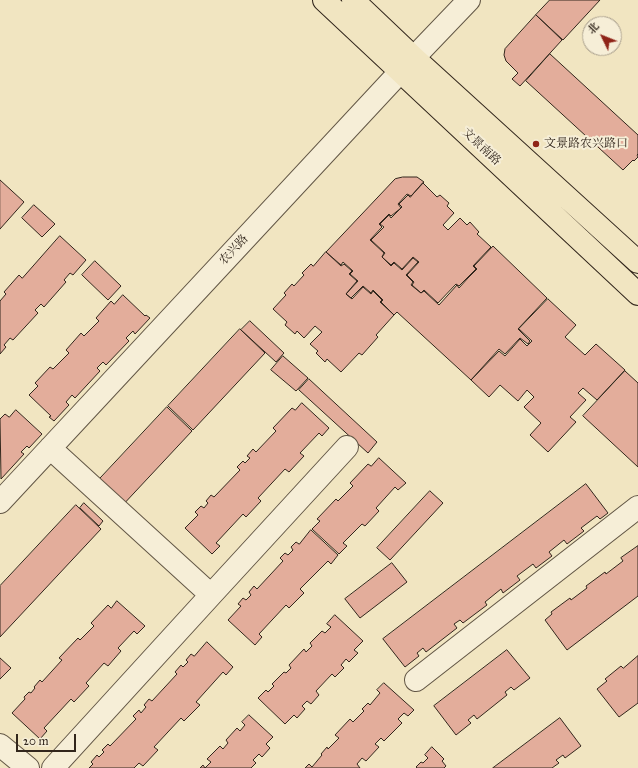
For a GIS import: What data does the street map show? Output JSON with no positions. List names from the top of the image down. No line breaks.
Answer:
{"streets":{"main road":["文景南路"],"street":["农兴路"]},"crossings":[["文景南路","农兴路"]],"places":["文景路农兴路口"],"scale_bar":"20 m","north":"top left"}
